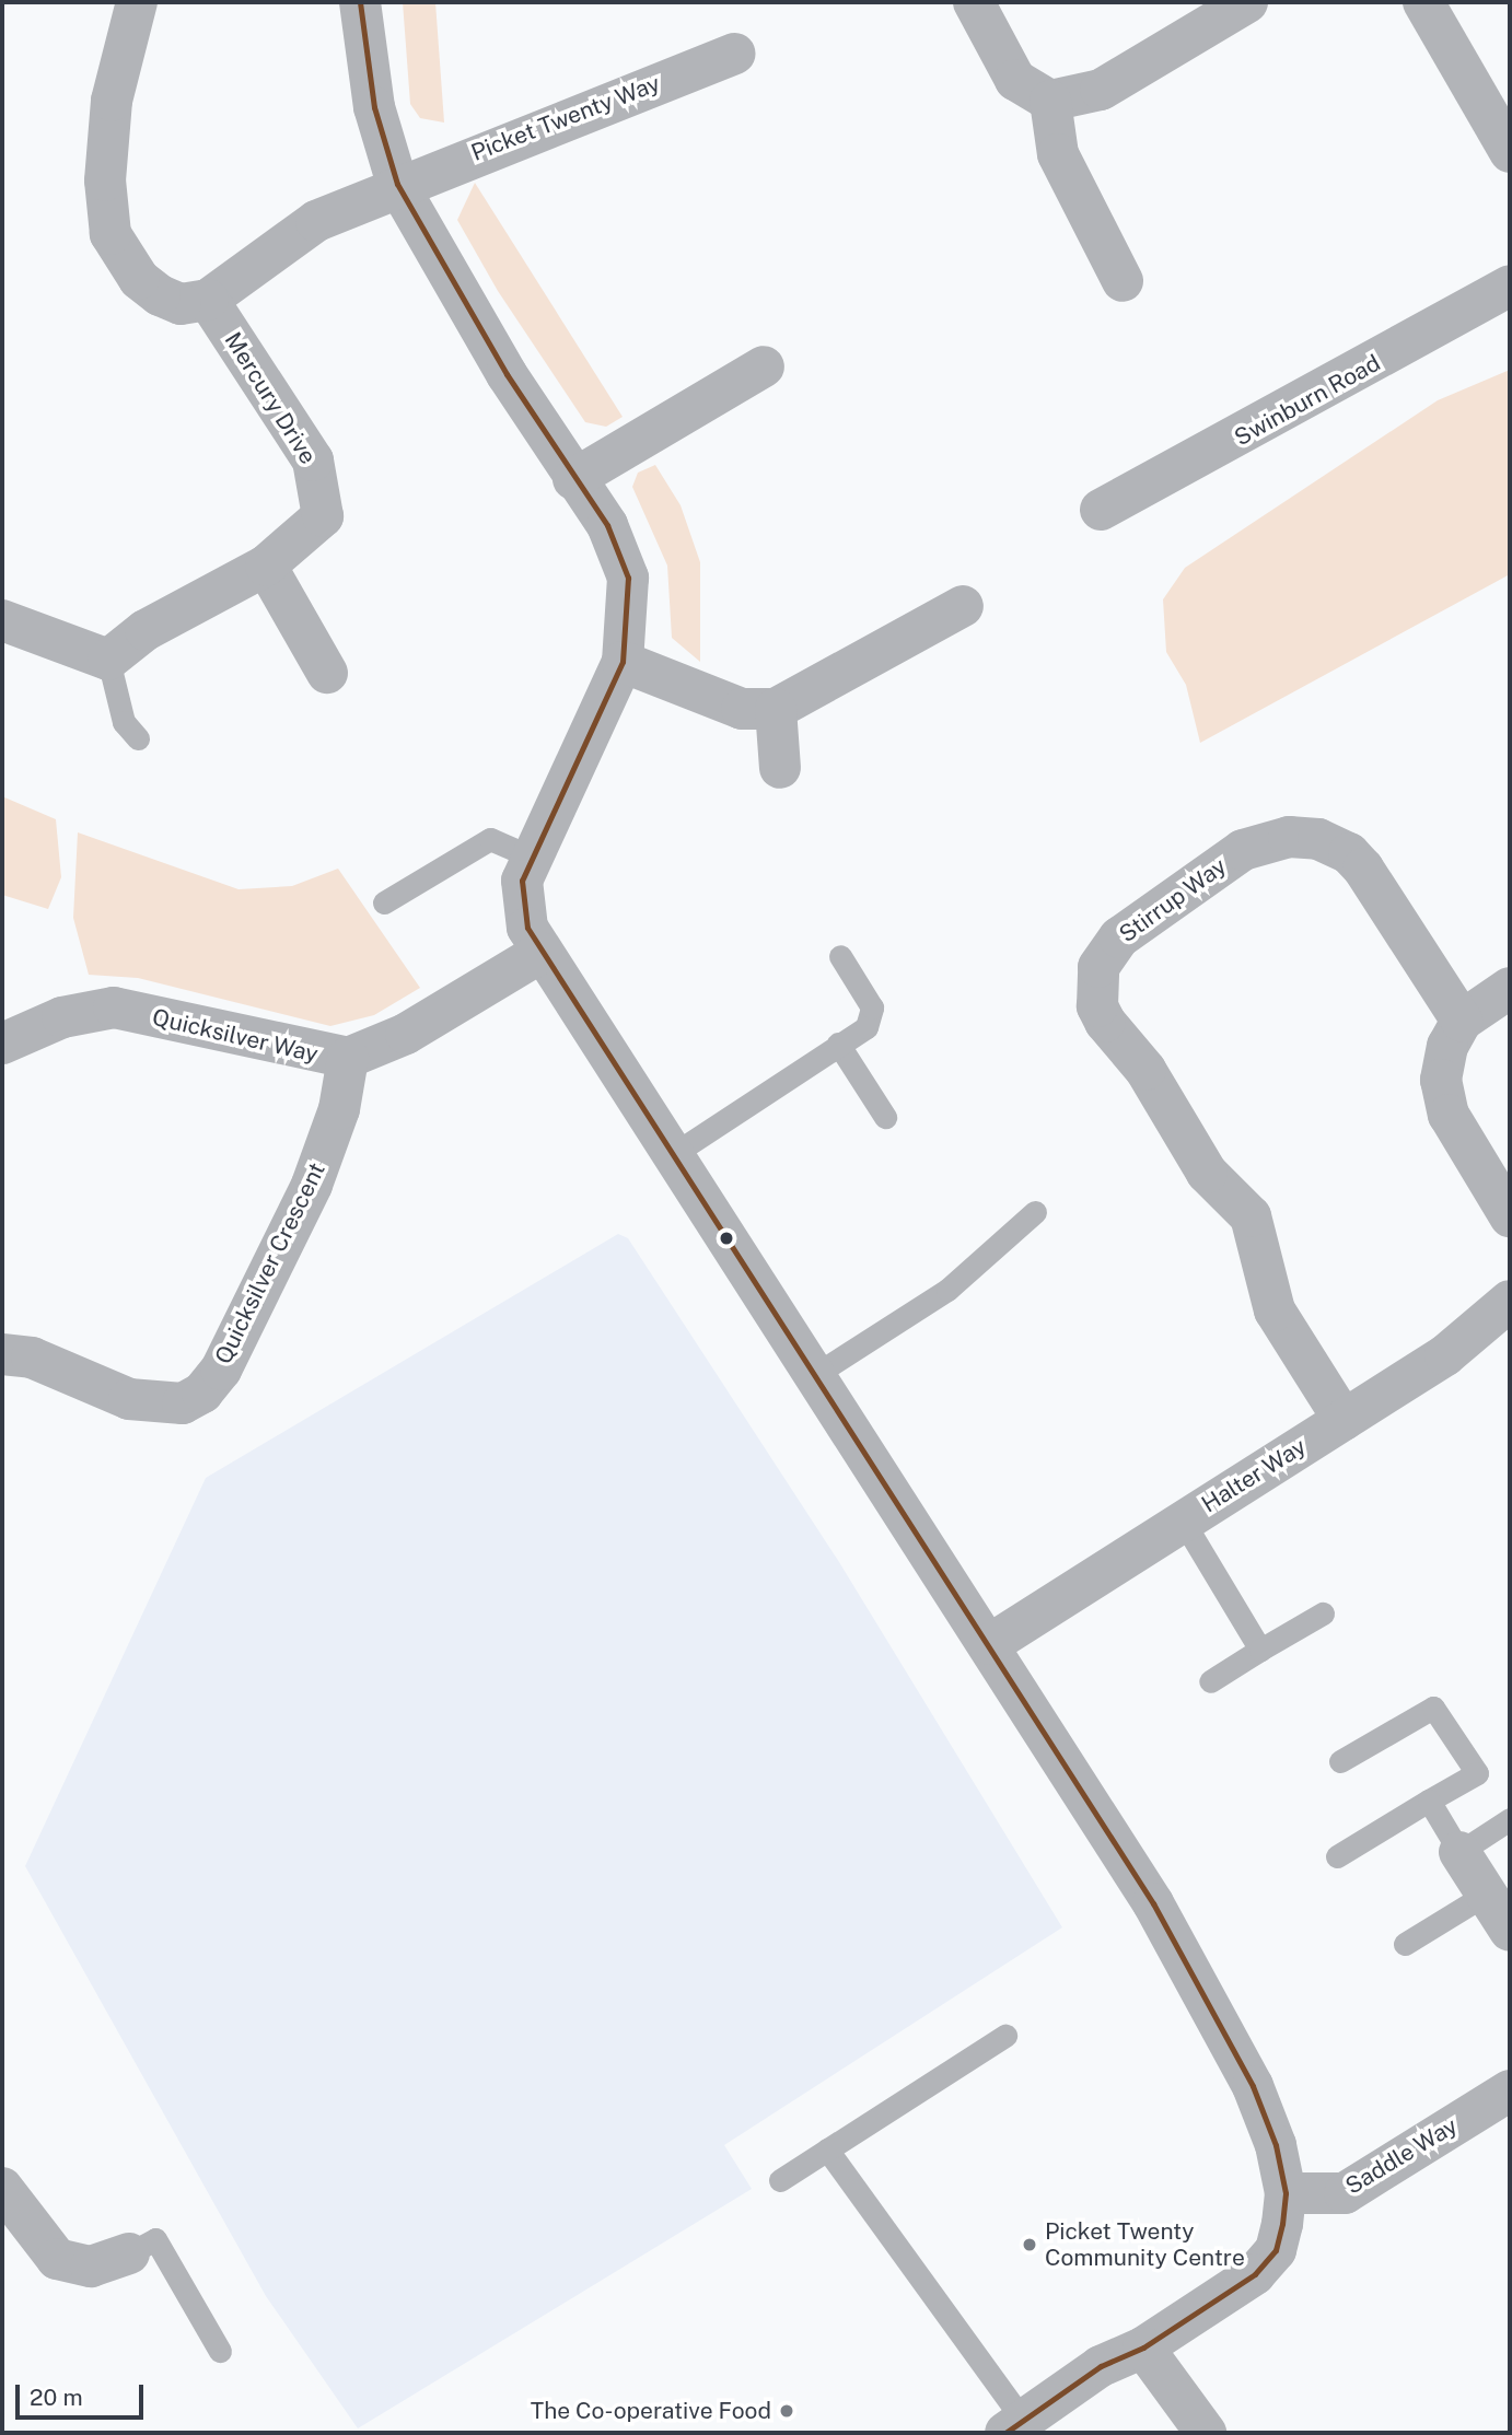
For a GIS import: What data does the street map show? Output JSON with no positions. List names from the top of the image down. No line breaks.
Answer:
{"streets":{"street":["Picket Twenty Way","Mercury Drive","Swinburn Road","Stirrup Way","Quicksilver Way","Quicksilver Crescent","Halter Way","Saddle Way"]},"crossings":[["Stirrup Way","Halter Way"],["Quicksilver Way","Quicksilver Crescent"]],"places":["Picket Twenty Community Centre","The Co-operative Food"],"scale_bar":"20 m"}
